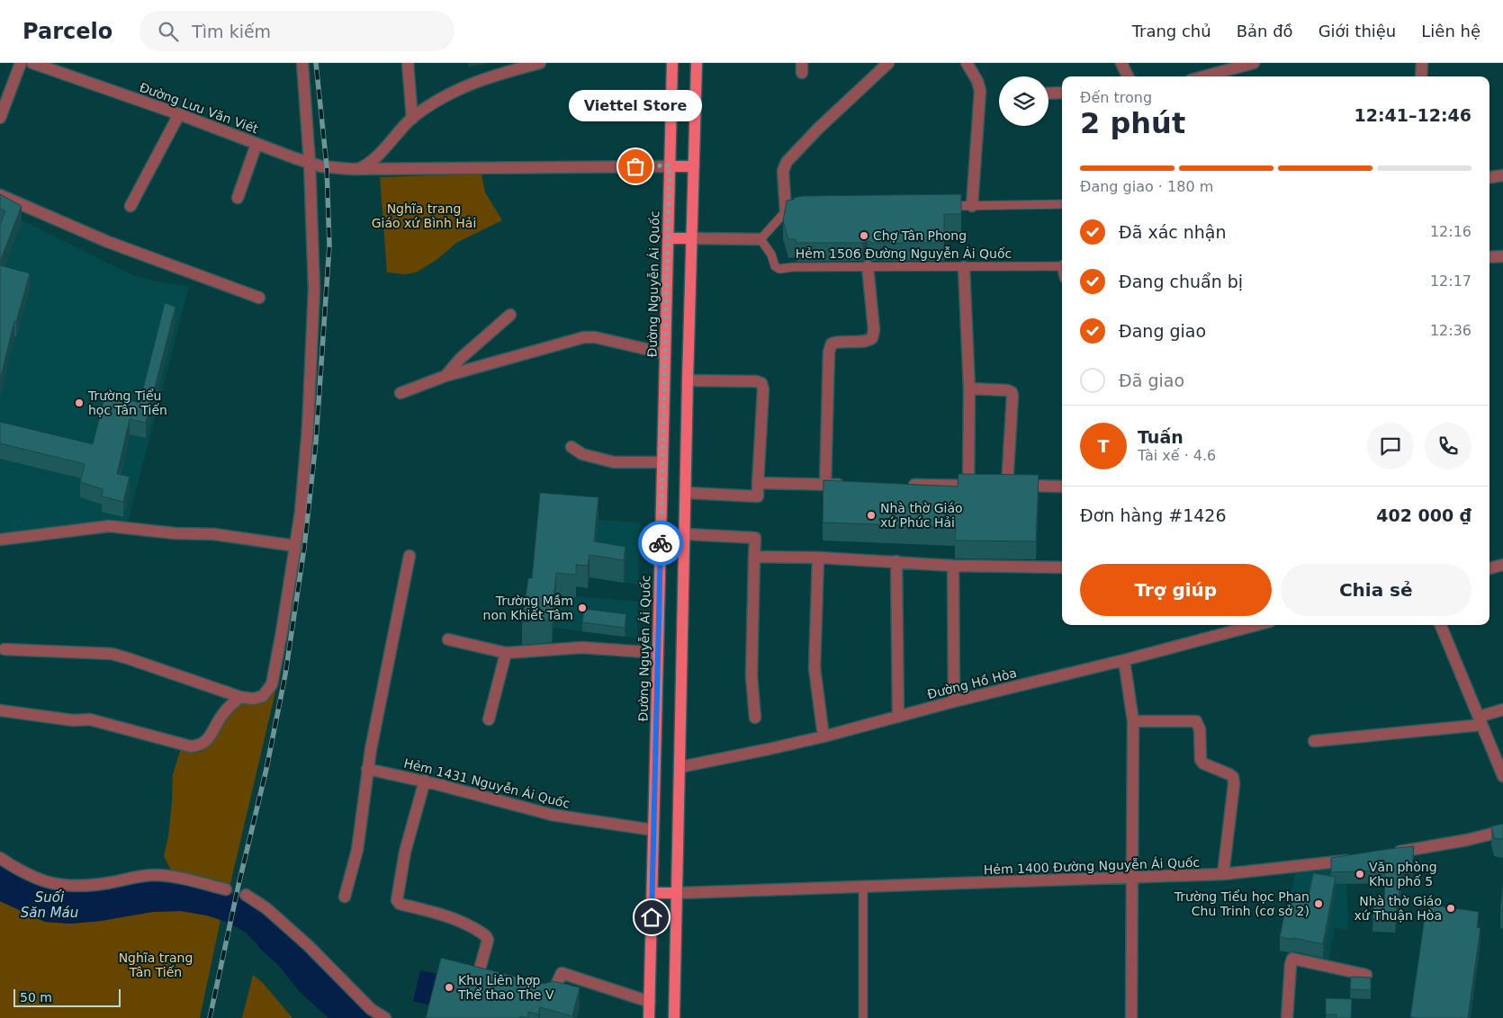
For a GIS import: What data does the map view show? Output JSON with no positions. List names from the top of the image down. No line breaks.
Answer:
{"streets":{"main road":["Đường Nguyễn Ái Quốc"],"street":["Đường Lưu Văn Viết","Đường Hồ Hòa","Hẻm 1431 Nguyễn Ái Quốc","Hẻm 1400 Đường Nguyễn Ái Quốc"],"lane":["Hẻm 1506 Đường Nguyễn Ái Quốc"]},"crossings":[["Đường Lưu Văn Viết","Đường Nguyễn Ái Quốc"],["Đường Nguyễn Ái Quốc","Hẻm 1431 Nguyễn Ái Quốc"]],"water":["Suối Săn Máu"],"parks":["Nghĩa trang Giáo xứ Bình Hải","Nghĩa trang Tân Tiến"],"places":["Viettel Store","Chợ Tân Phong","Trường Tiểu học Tân Tiến","Nhà thờ Giáo xứ Phúc Hải","Trường Mầm non Khiết Tâm","Văn phòng Khu phố 5","Trường Tiểu học Phan Chu Trinh (cơ sở 2)","Nhà thờ Giáo xứ Thuận Hòa","Khu Liên hợp Thể thao The V"],"scale_bar":"50 m","page":{"header":"Parcelo","search":"Tìm kiếm","nav":["Trang chủ","Bản đồ","Giới thiệu","Liên hệ"],"heading":["2 phút","Đến trong","12:41–12:46"],"panel":["Tuấn","Tài xế · 4.6","Đơn hàng #1426","402 000 ₫"],"bubble":"Viettel Store","bar":"Đang giao · 180 m","list":[["Đã xác nhận","12:16"],["Đang chuẩn bị","12:17"],["Đang giao","12:36"],"Đã giao"],"round":"T","buttons":["Trợ giúp","Chia sẻ"],"scale":"50 m"}}
